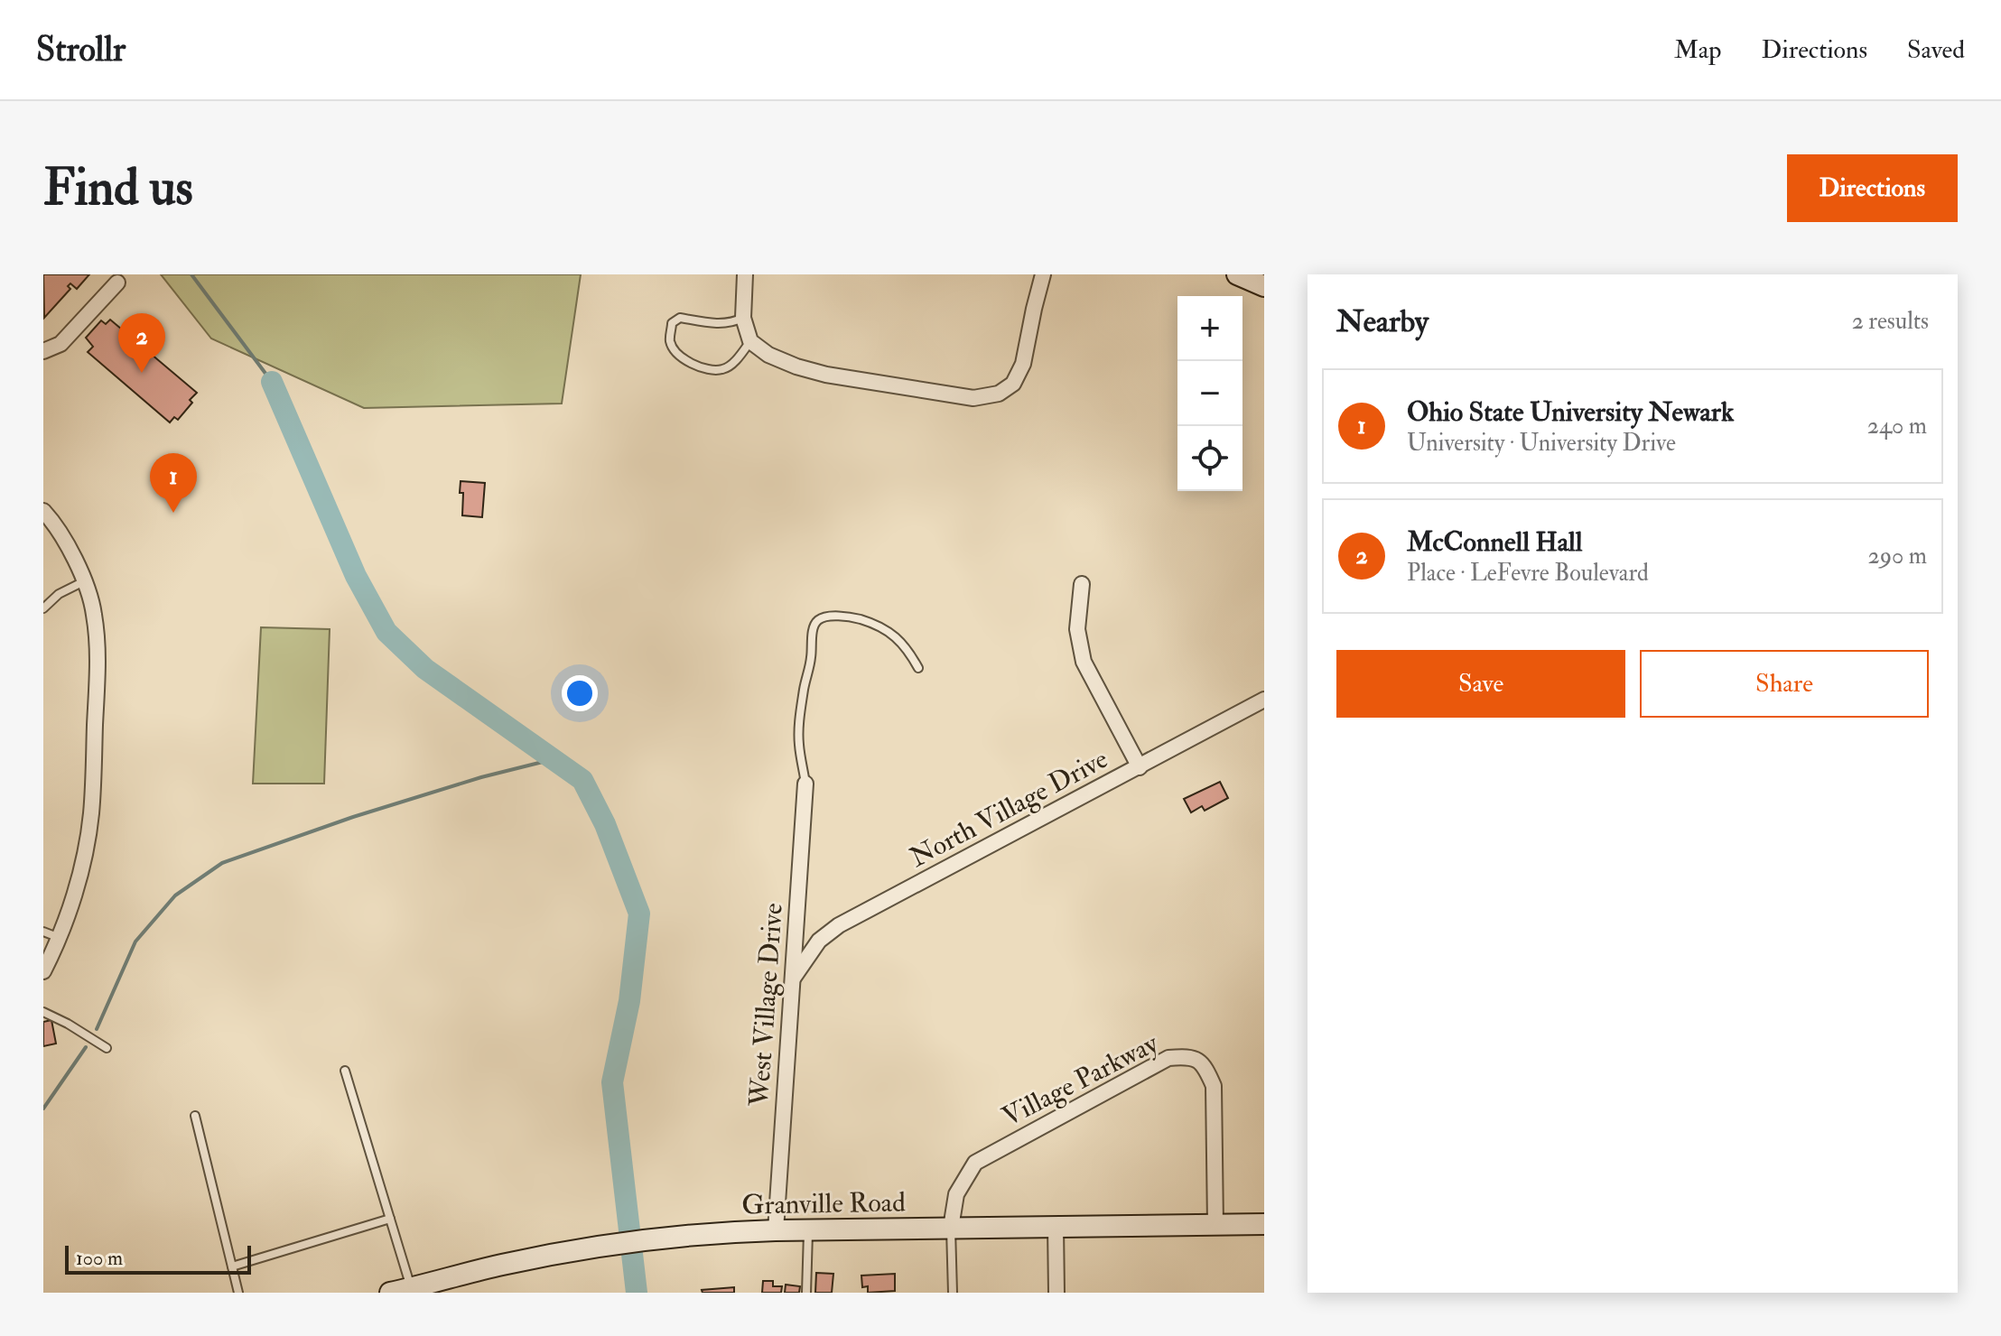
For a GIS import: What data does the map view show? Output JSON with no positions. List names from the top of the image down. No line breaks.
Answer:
{"streets":{"street":["North Village Drive","West Village Drive","Village Parkway","Granville Road"]},"crossings":[["North Village Drive","West Village Drive"],["West Village Drive","Granville Road"],["Village Parkway","Granville Road"]],"scale_bar":"100 m","page":{"header":"Strollr","nav":["Map","Directions","Saved"],"buttons":["Directions",["Save","Share"]],"title":"Find us","heading":["Nearby","2 results"],"map_buttons":["+","−"],"pins":["2","1"],"list":[{"mark":"1","name":"Ohio State University Newark","note":"University · University Drive","value":"240 m"},{"mark":"2","name":"McConnell Hall","note":"Place · LeFevre Boulevard","value":"290 m"}],"scale":"100 m"}}
